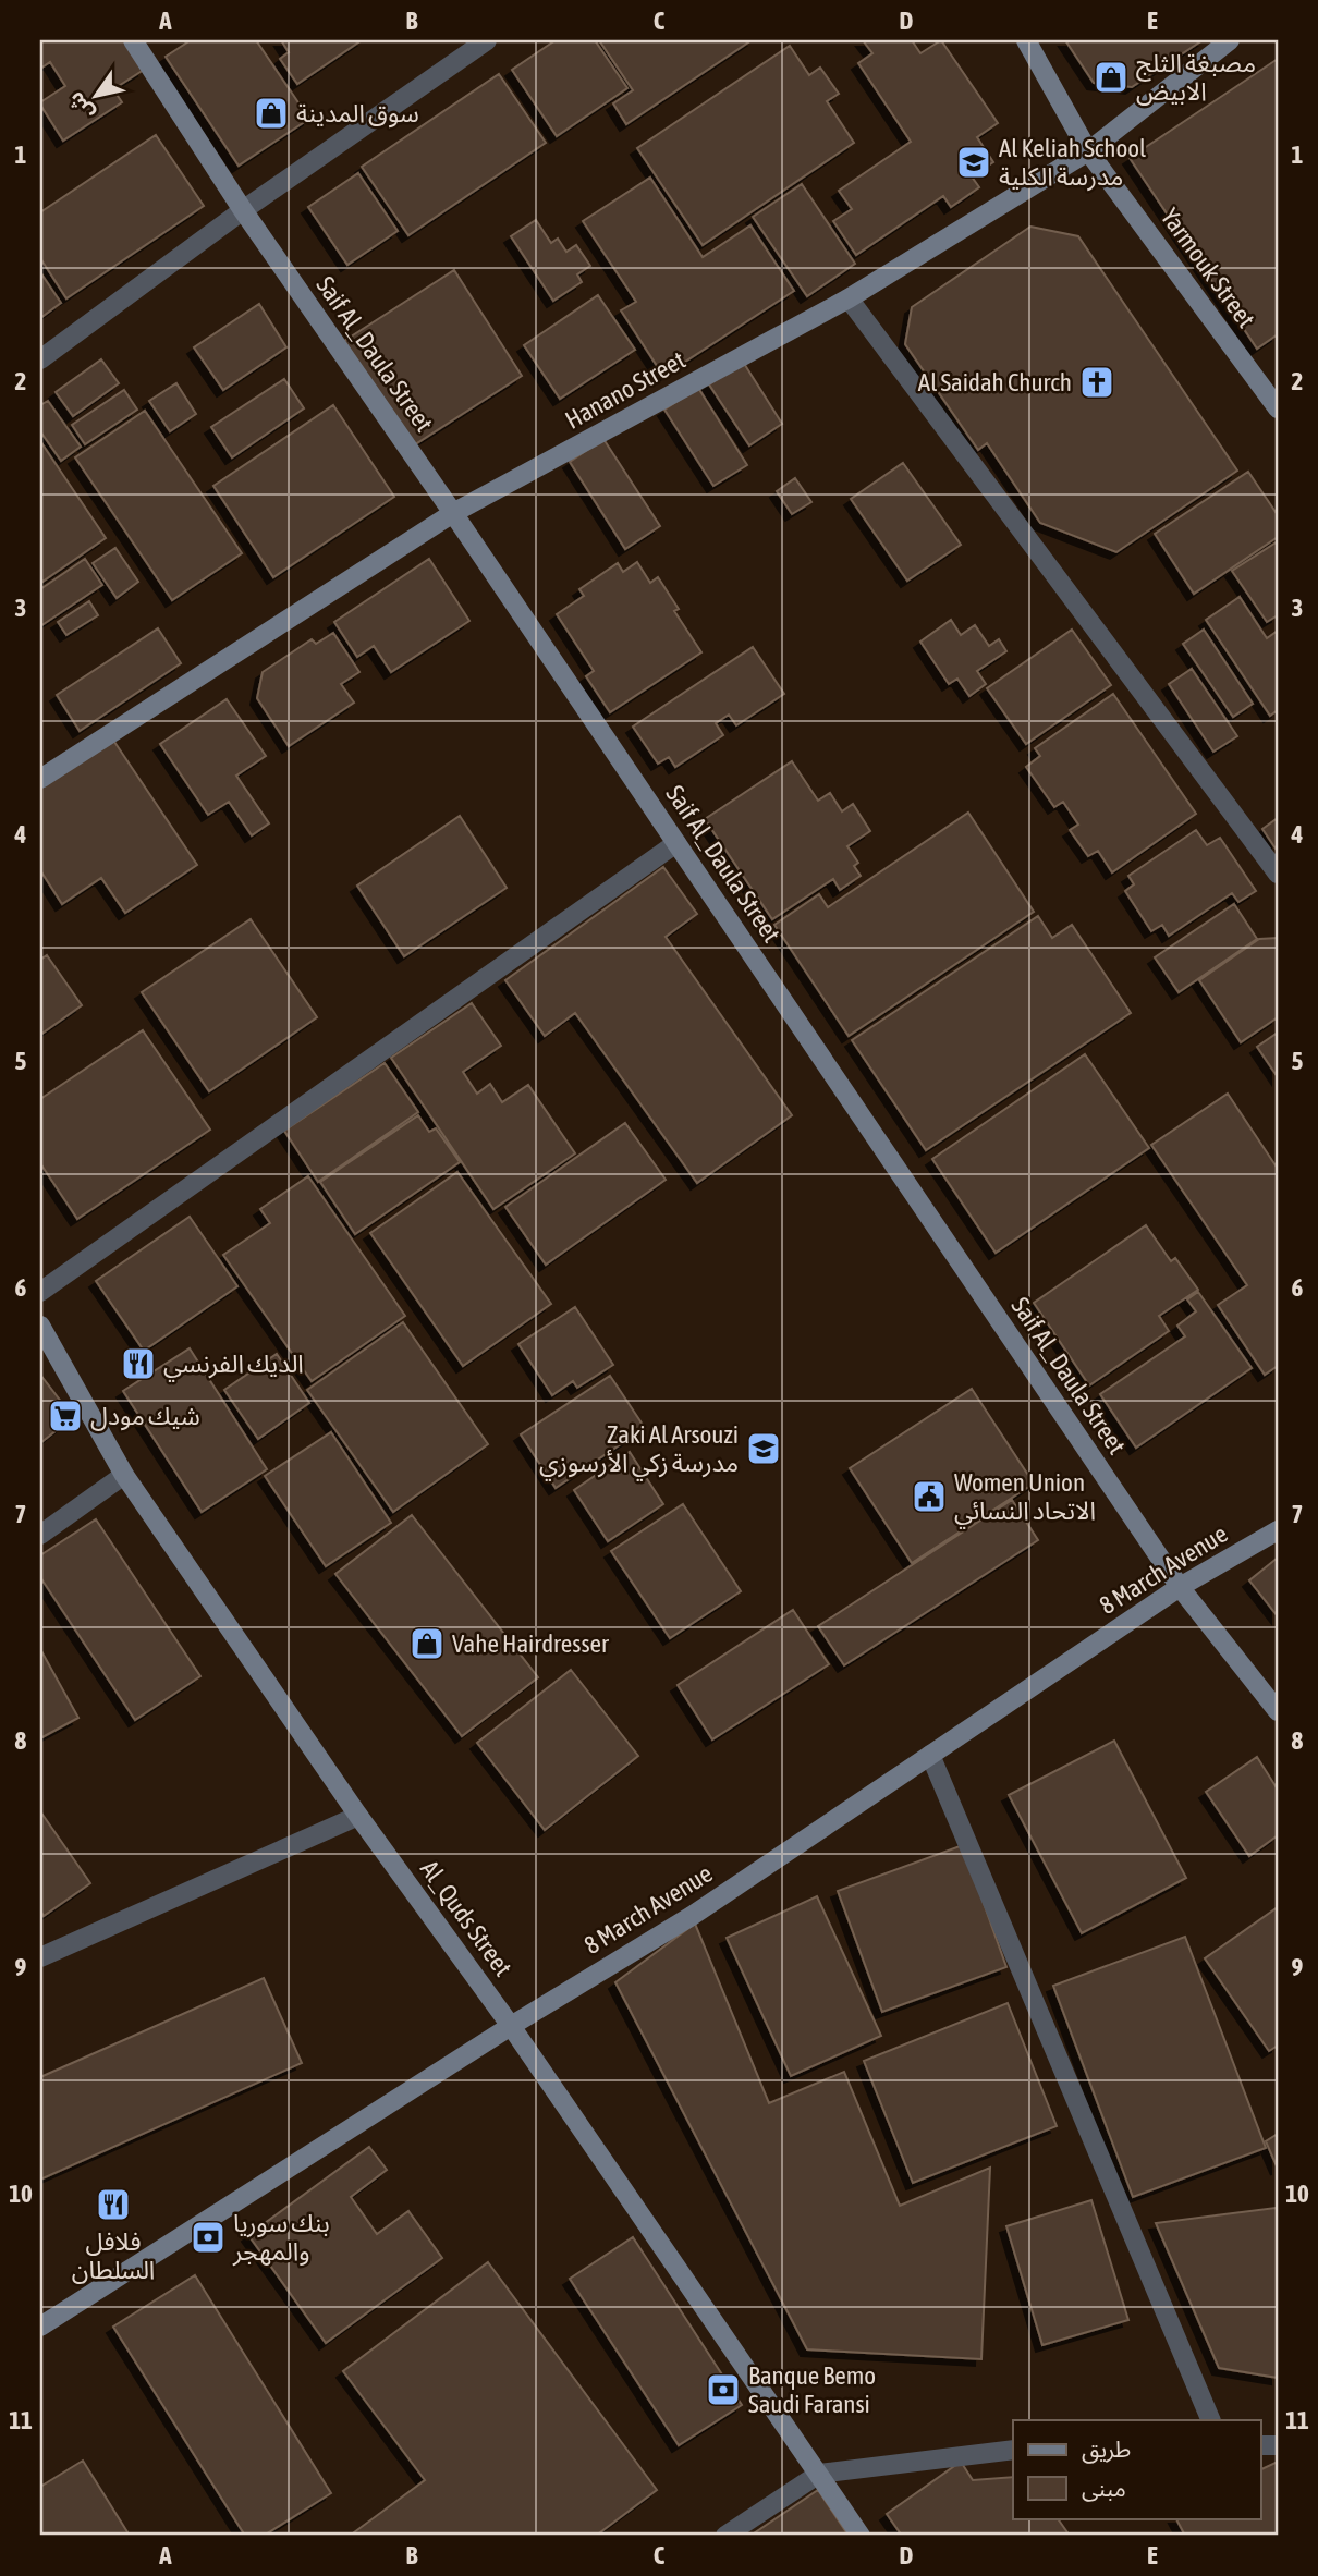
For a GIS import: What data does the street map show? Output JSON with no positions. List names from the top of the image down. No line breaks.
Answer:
{"streets":{"street":["Yarmouk Street","Saif Al_Daula Street","Hanano Street","8 March Avenue","Al_Quds Street"]},"crossings":[["Yarmouk Street","Hanano Street"],["Saif Al_Daula Street","Hanano Street"],["Saif Al_Daula Street","8 March Avenue"],["8 March Avenue","Al_Quds Street"]],"places":{"shop":["مصبغة الثلج الابيض","سوق المدينة","Vahe Hairdresser"],"school or university":["Al Keliah School مدرسة الكلية","Zaki Al Arsouzi مدرسة زكي الأرسوزي"],"church":["Al Saidah Church"],"restaurant":["الديك الفرنسي","فلافل السلطان"],"supermarket":["شيك مودل"],"public building":["Women Union الاتحاد النسائي"],"bank":["بنك سوريا والمهجر","Banque Bemo Saudi Faransi"]},"legend":["طريق","مبنى"],"north":"bottom left","grid":{"columns":["A","B","C","D","E"],"rows":["1","2","3","4","5","6","7","8","9","10","11"]}}
